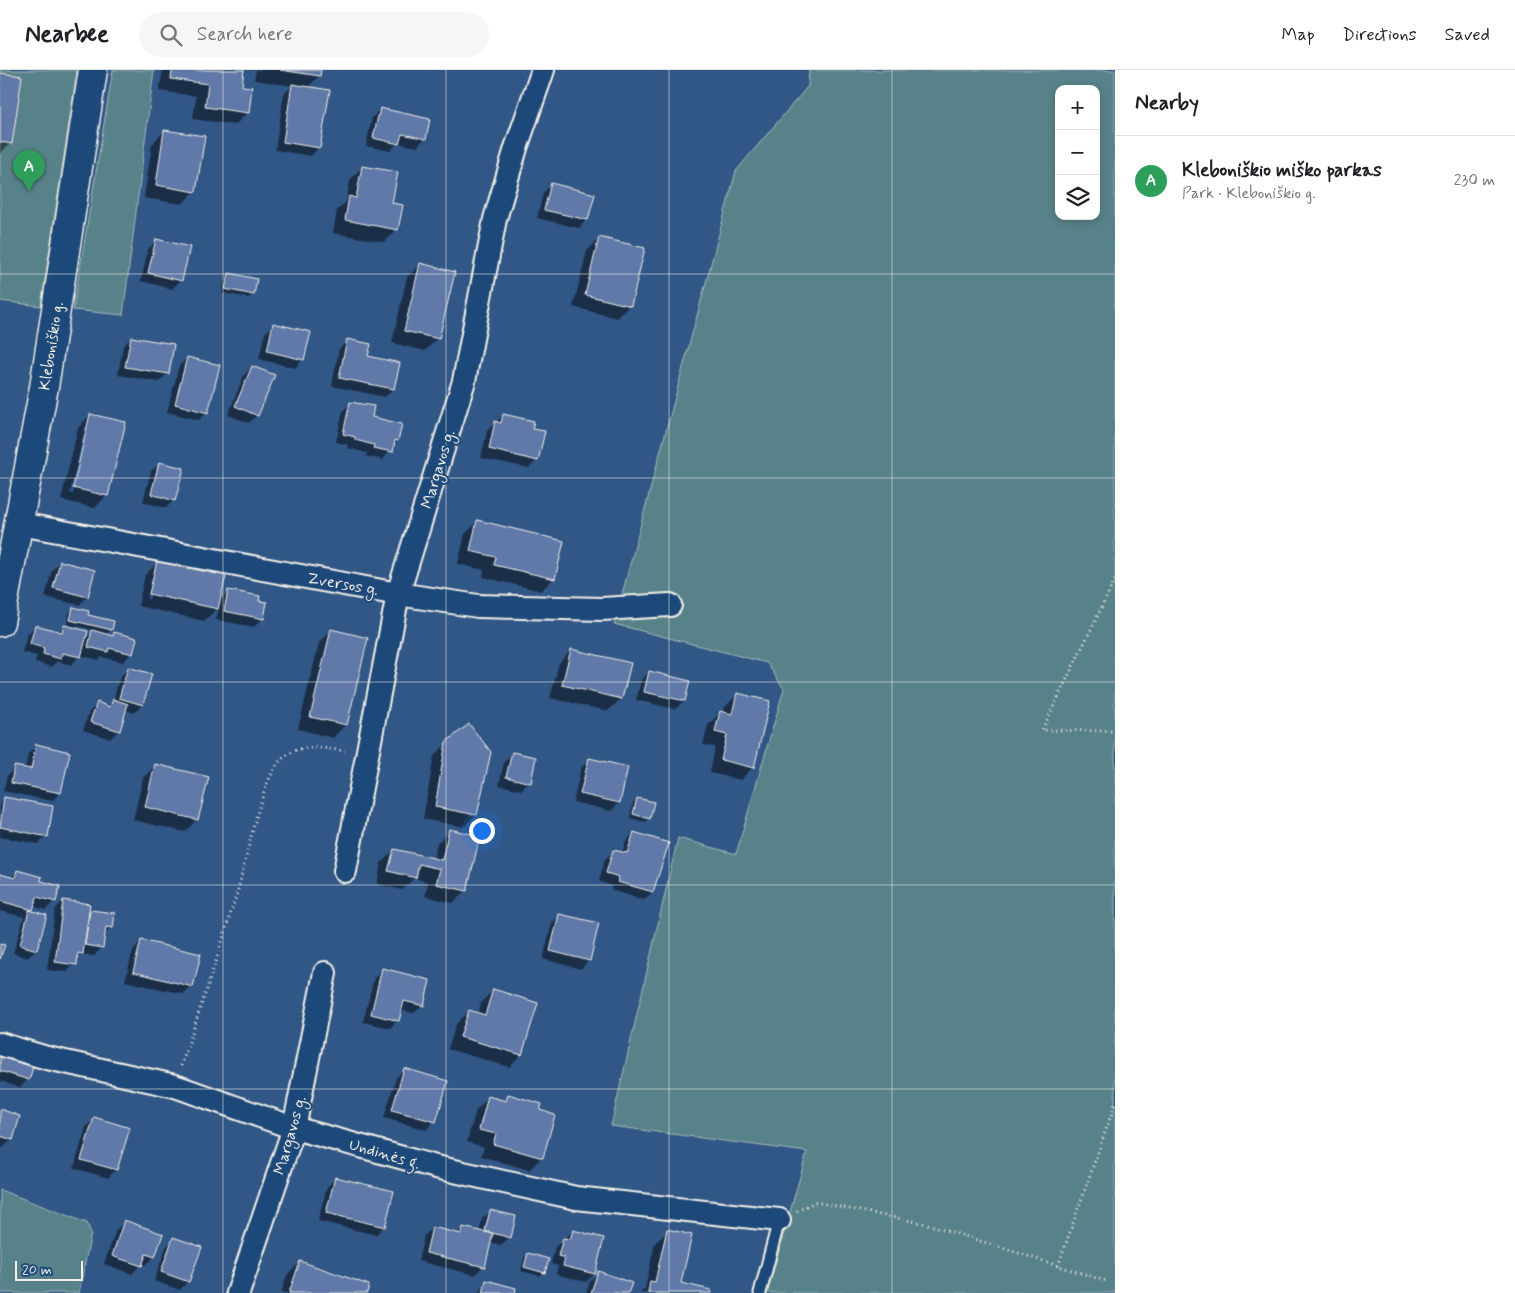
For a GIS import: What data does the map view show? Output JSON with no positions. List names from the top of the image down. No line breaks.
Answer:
{"streets":{"street":["Kleboniškio g.","Margavos g.","Zversos g.","Undinės g."]},"crossings":[["Kleboniškio g.","Zversos g."],["Margavos g.","Zversos g."],["Margavos g.","Undinės g."]],"scale_bar":"20 m","page":{"header":"Nearbee","search":"Search here","nav":["Map","Directions","Saved"],"heading":"Nearby","map_buttons":["+","−"],"list":[{"mark":"A","name":"Kleboniškio miško parkas","note":"Park · Kleboniškio g.","value":"230 m"}],"pins":"A","scale":"20 m"}}
